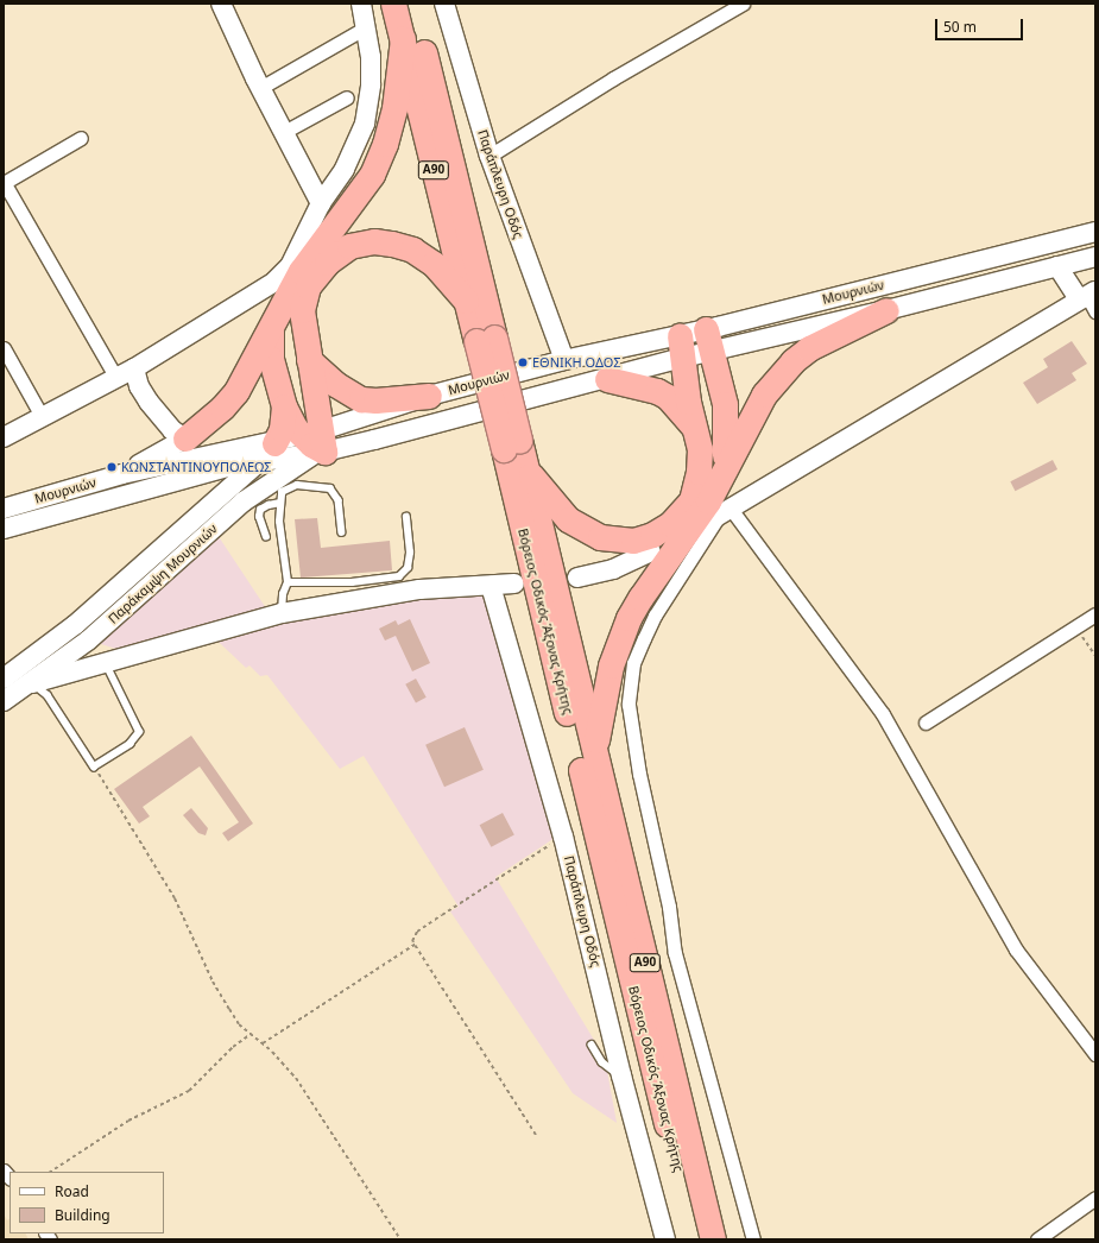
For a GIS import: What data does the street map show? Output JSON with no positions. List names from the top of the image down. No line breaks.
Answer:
{"streets":{"highway":["Α90","Βόρειος Οδικός Άξονας Κρήτης"],"street":["Παράπλευρη Οδός","Μουρνιών","Παράκαμψη Μουρνιών"]},"crossings":[["Παράπλευρη Οδός","Μουρνιών"],["Μουρνιών","Παράκαμψη Μουρνιών"]],"places":["ΕΘΝΙΚΗ ΟΔΟΣ","ΚΩΝΣΤΑΝΤΙΝΟΥΠΟΛΕΩΣ"],"legend":["Road","Building"],"scale_bar":"50 m"}
